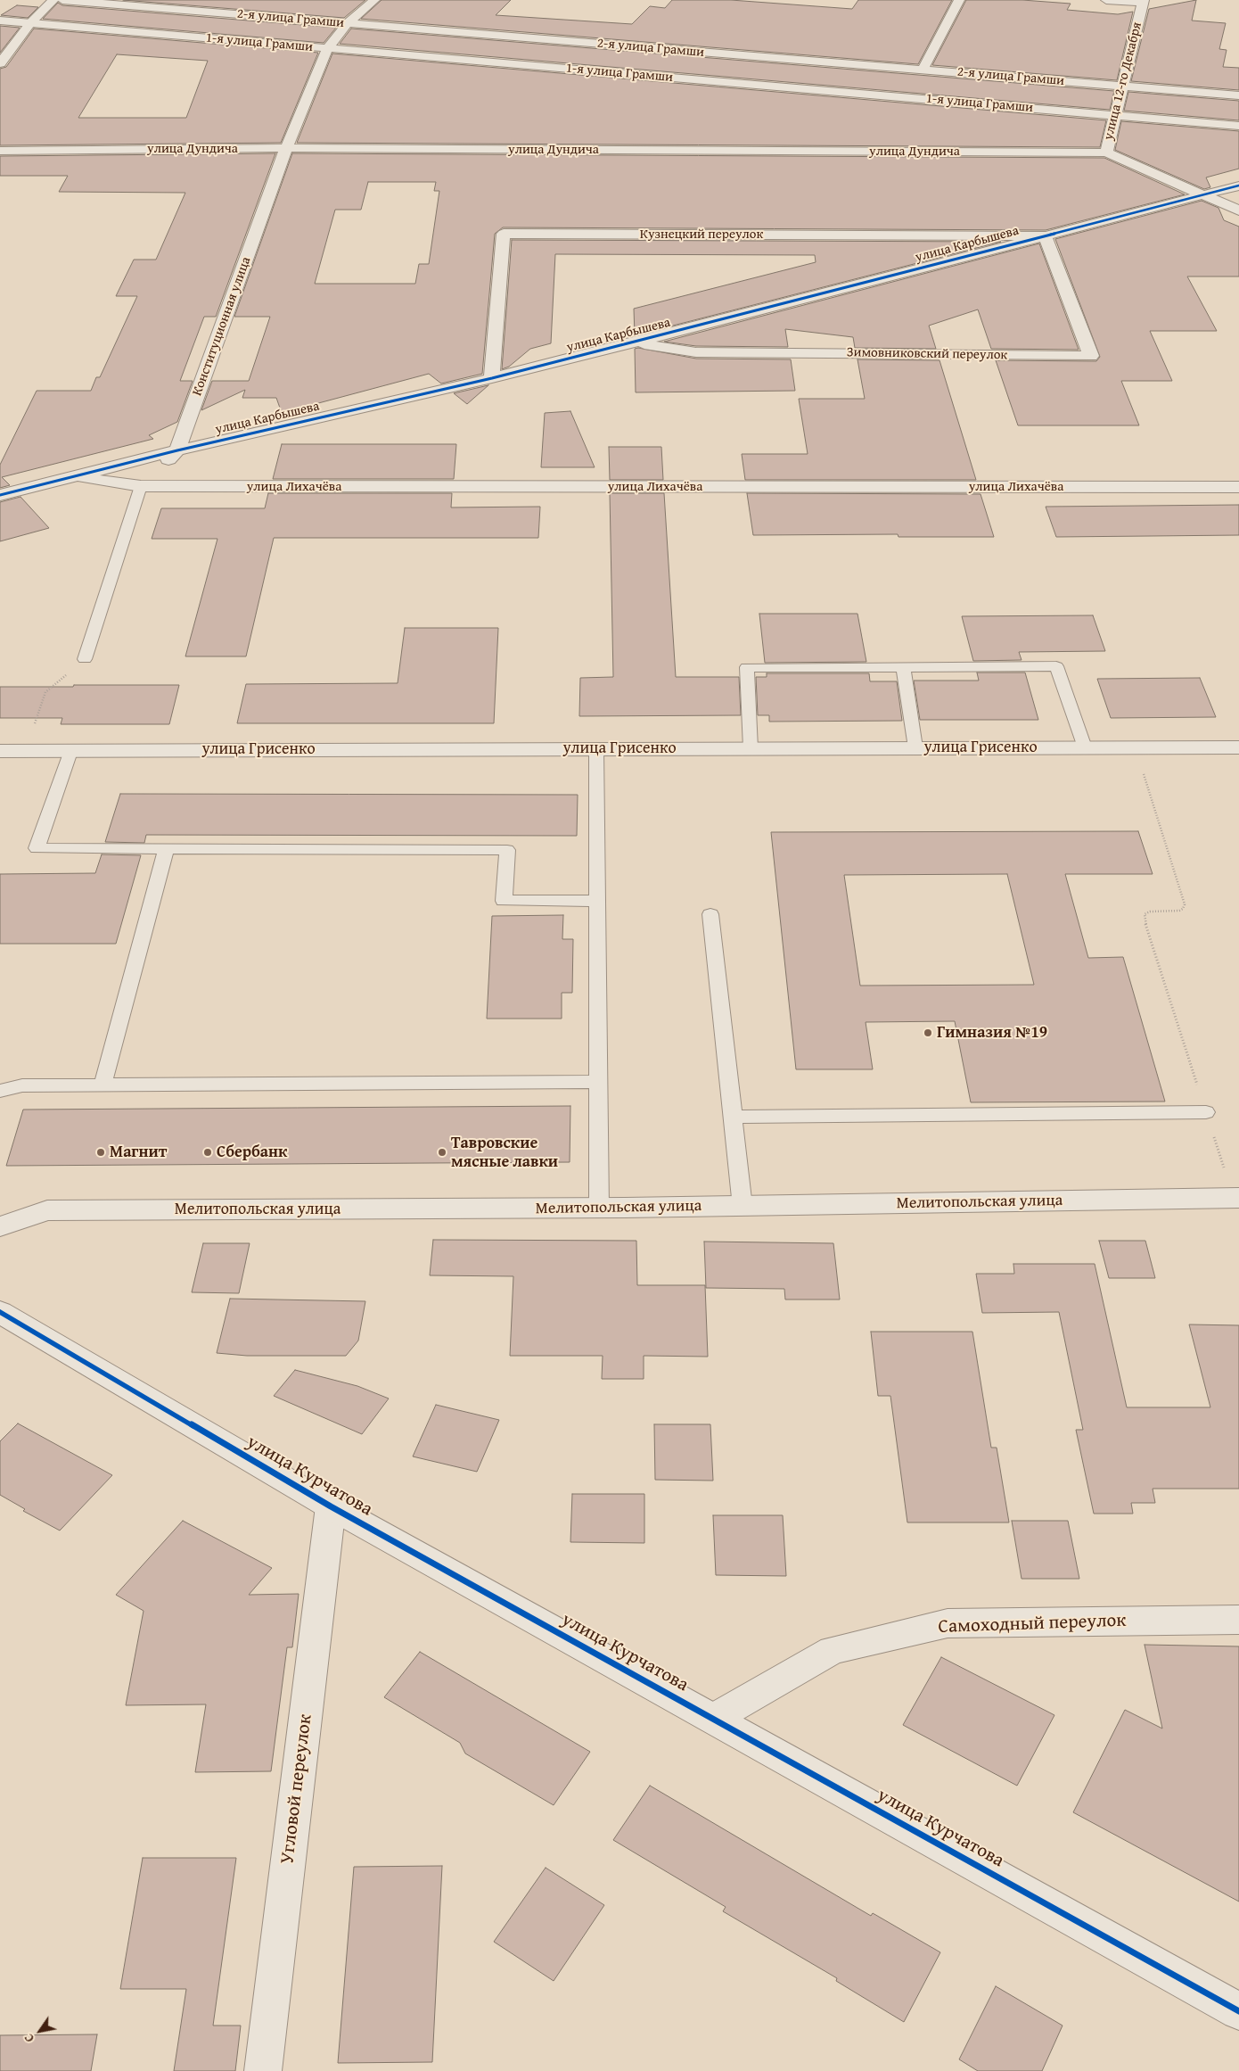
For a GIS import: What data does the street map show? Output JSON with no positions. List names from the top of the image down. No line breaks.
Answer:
{"streets":{"street":["2-я улица Грамши","1-я улица Грамши","улица 12-го Декабря","улица Дундича","Кузнецкий переулок","улица Карбышева","Конституционная улица","Зимовниковский переулок","улица Лихачёва","улица Грисенко","Мелитопольская улица","улица Курчатова","Самоходный переулок","Угловой переулок"]},"crossings":[["2-я улица Грамши","улица 12-го Декабря"],["2-я улица Грамши","Конституционная улица"],["1-я улица Грамши","улица 12-го Декабря"],["1-я улица Грамши","Конституционная улица"],["улица 12-го Декабря","улица Дундича"],["улица 12-го Декабря","улица Карбышева"],["улица Дундича","Конституционная улица"],["Кузнецкий переулок","улица Карбышева"],["Кузнецкий переулок","Зимовниковский переулок"],["улица Карбышева","Конституционная улица"],["улица Карбышева","Зимовниковский переулок"],["улица Карбышева","улица Лихачёва"],["Конституционная улица","улица Лихачёва"],["улица Курчатова","Самоходный переулок"],["улица Курчатова","Угловой переулок"]],"places":["Гимназия №19","Магнит","Сбербанк","Тавровские мясные лавки"],"north":"bottom left"}
